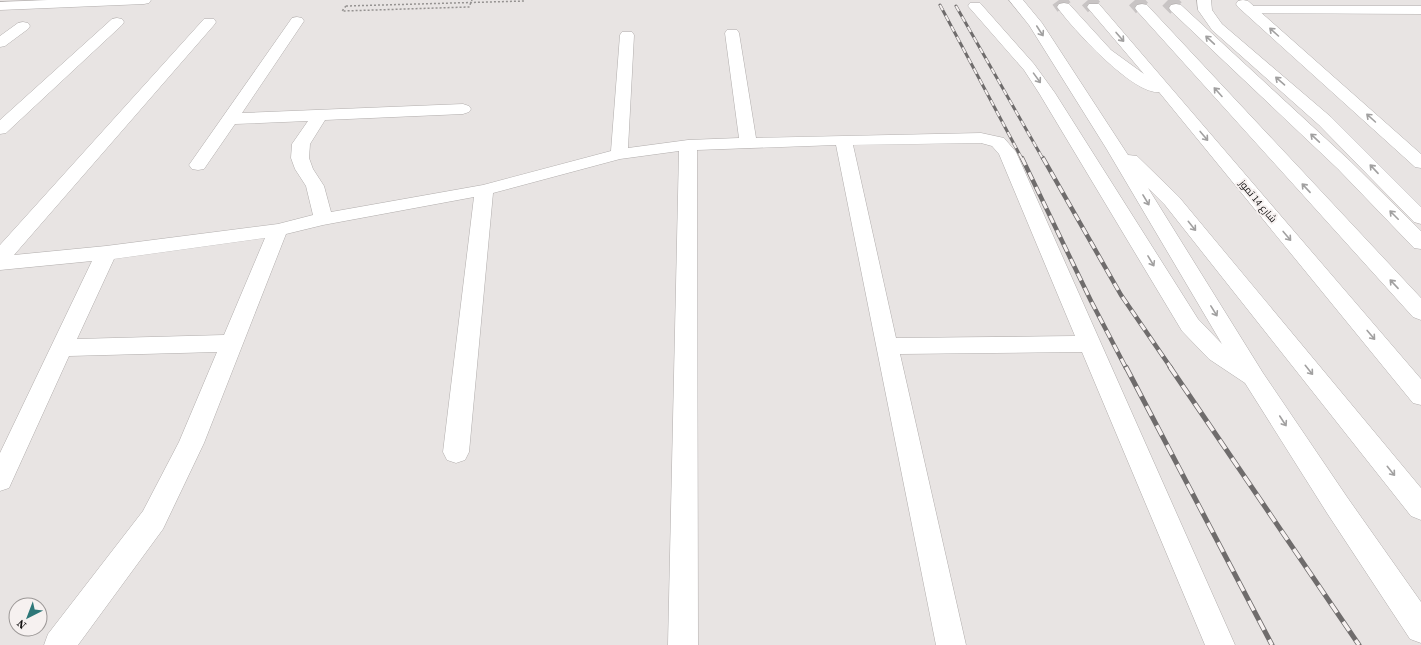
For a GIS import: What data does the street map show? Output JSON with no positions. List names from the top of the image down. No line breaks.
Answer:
{"streets":{"street":["شارع 14 تموز"]},"north":"bottom left"}
